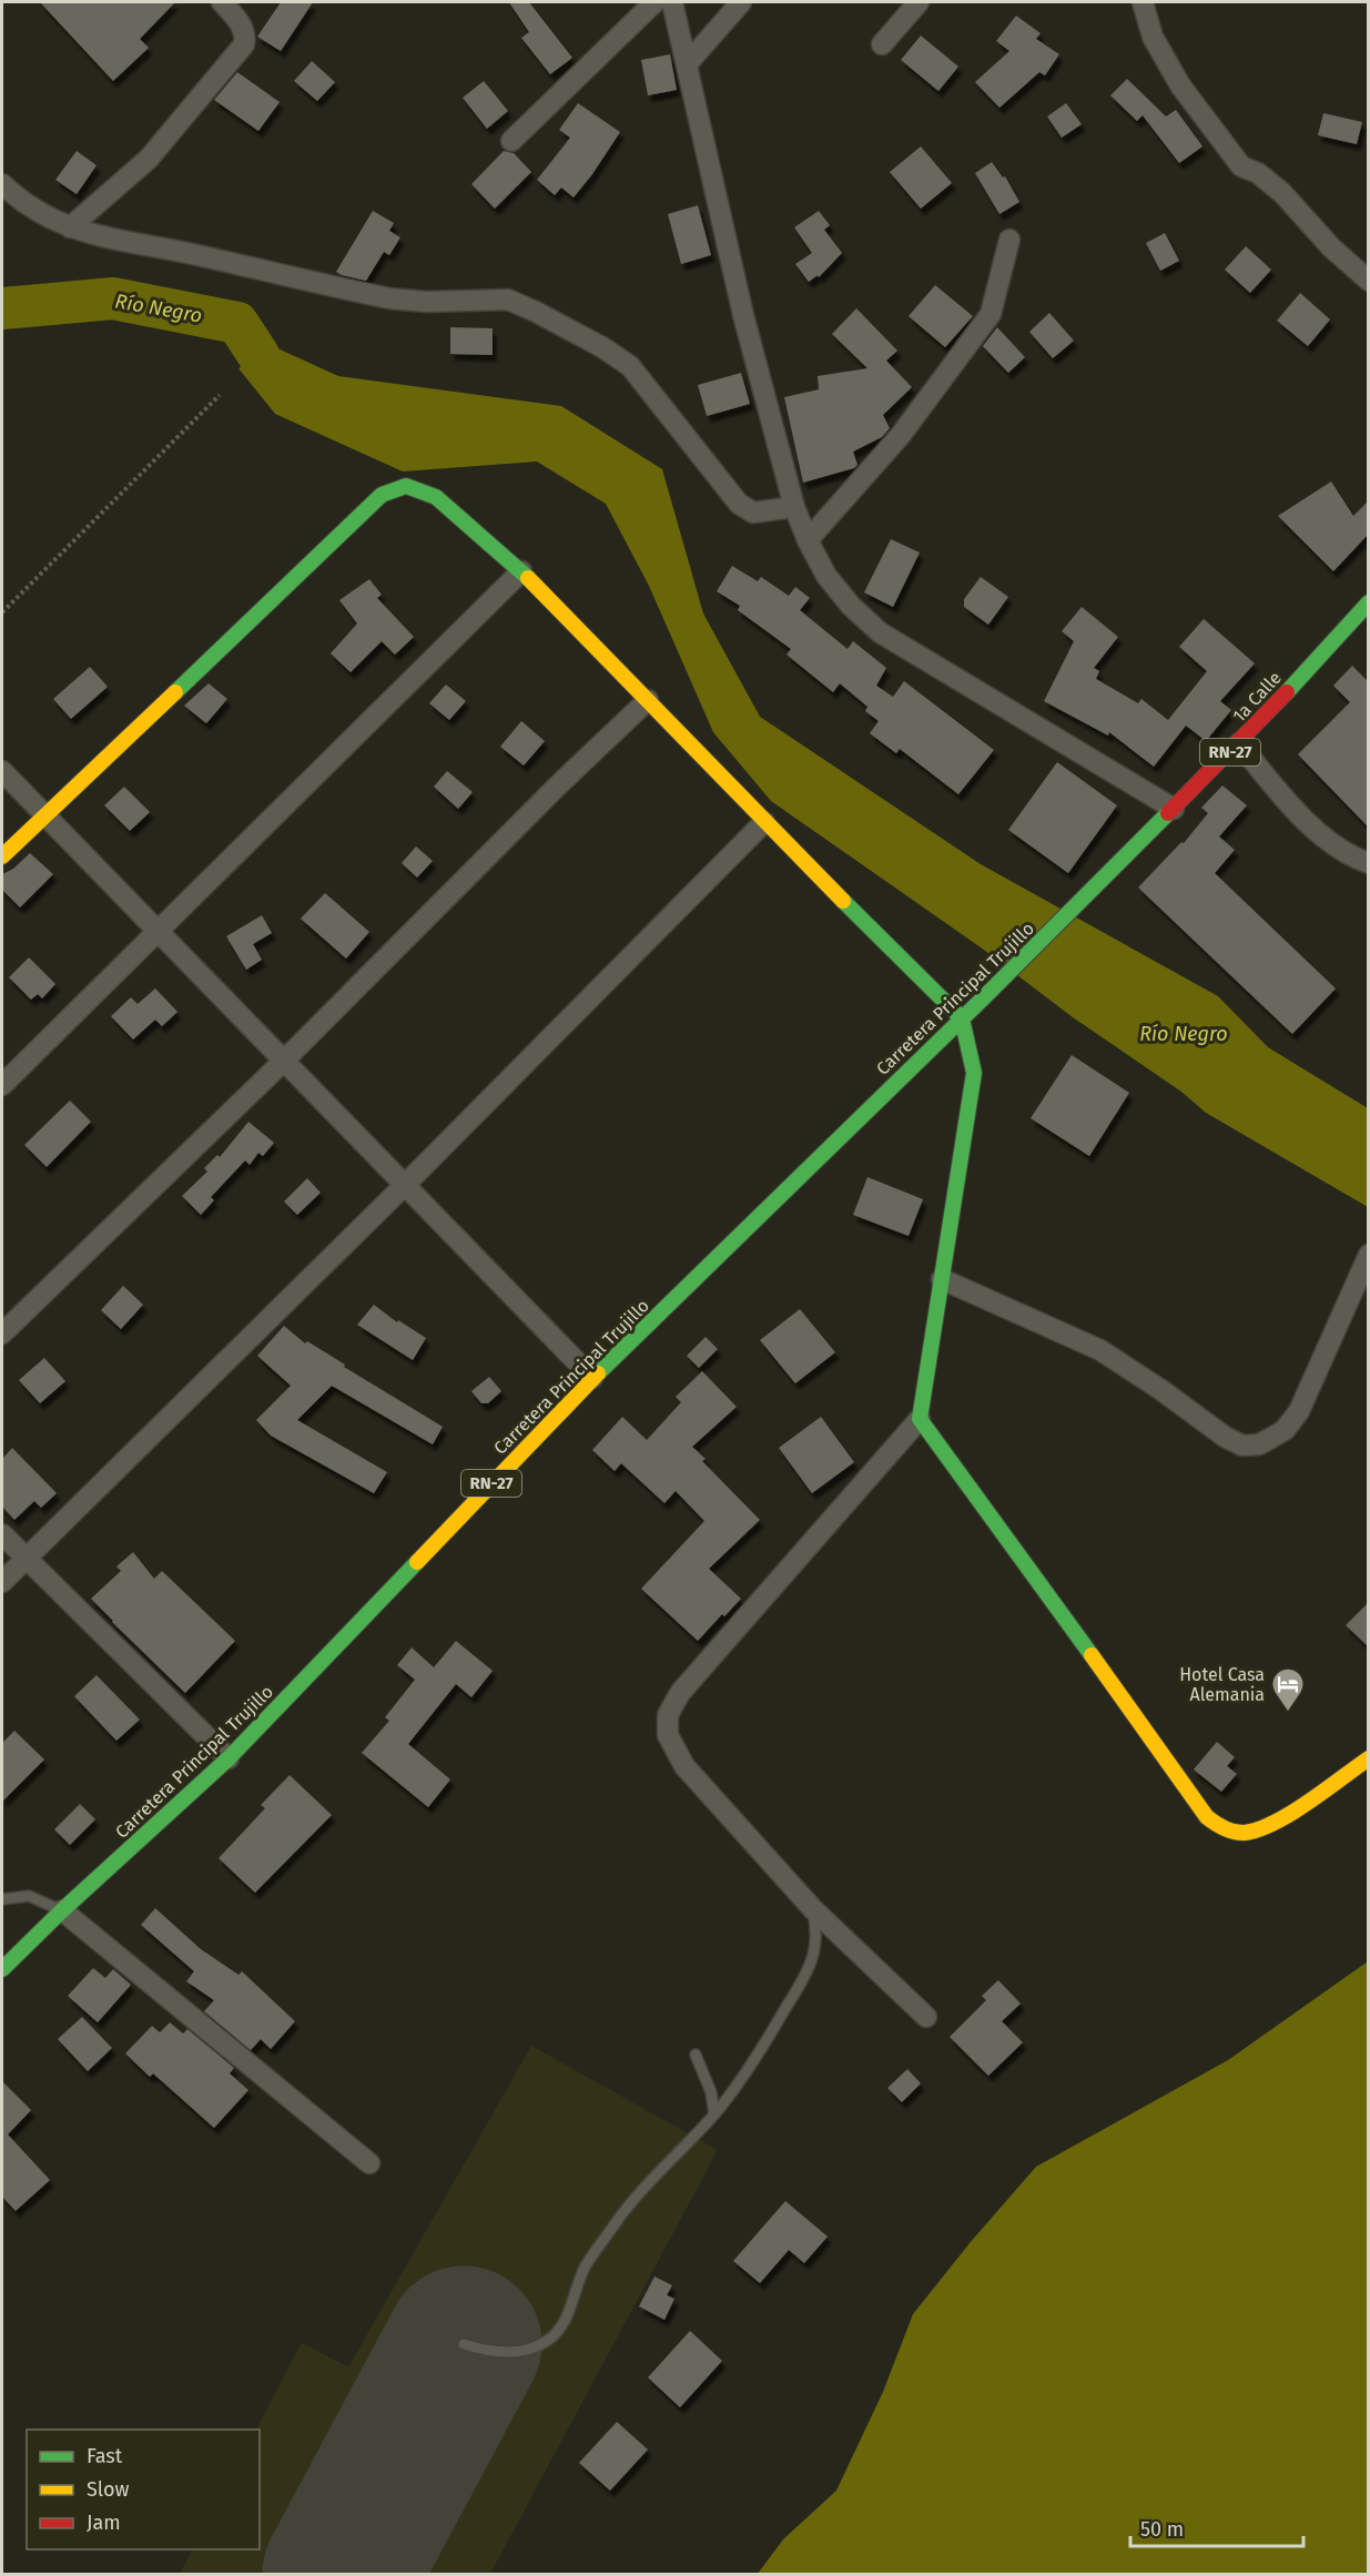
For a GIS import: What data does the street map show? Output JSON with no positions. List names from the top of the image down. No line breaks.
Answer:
{"streets":{"street":["1a Calle","RN-27","Carretera Principal Trujillo"]},"crossings":[["1a Calle","Carretera Principal Trujillo"]],"water":["Río Negro"],"places":{"hotel":["Hotel Casa Alemania"]},"legend":["Fast","Slow","Jam"],"scale_bar":"50 m"}
